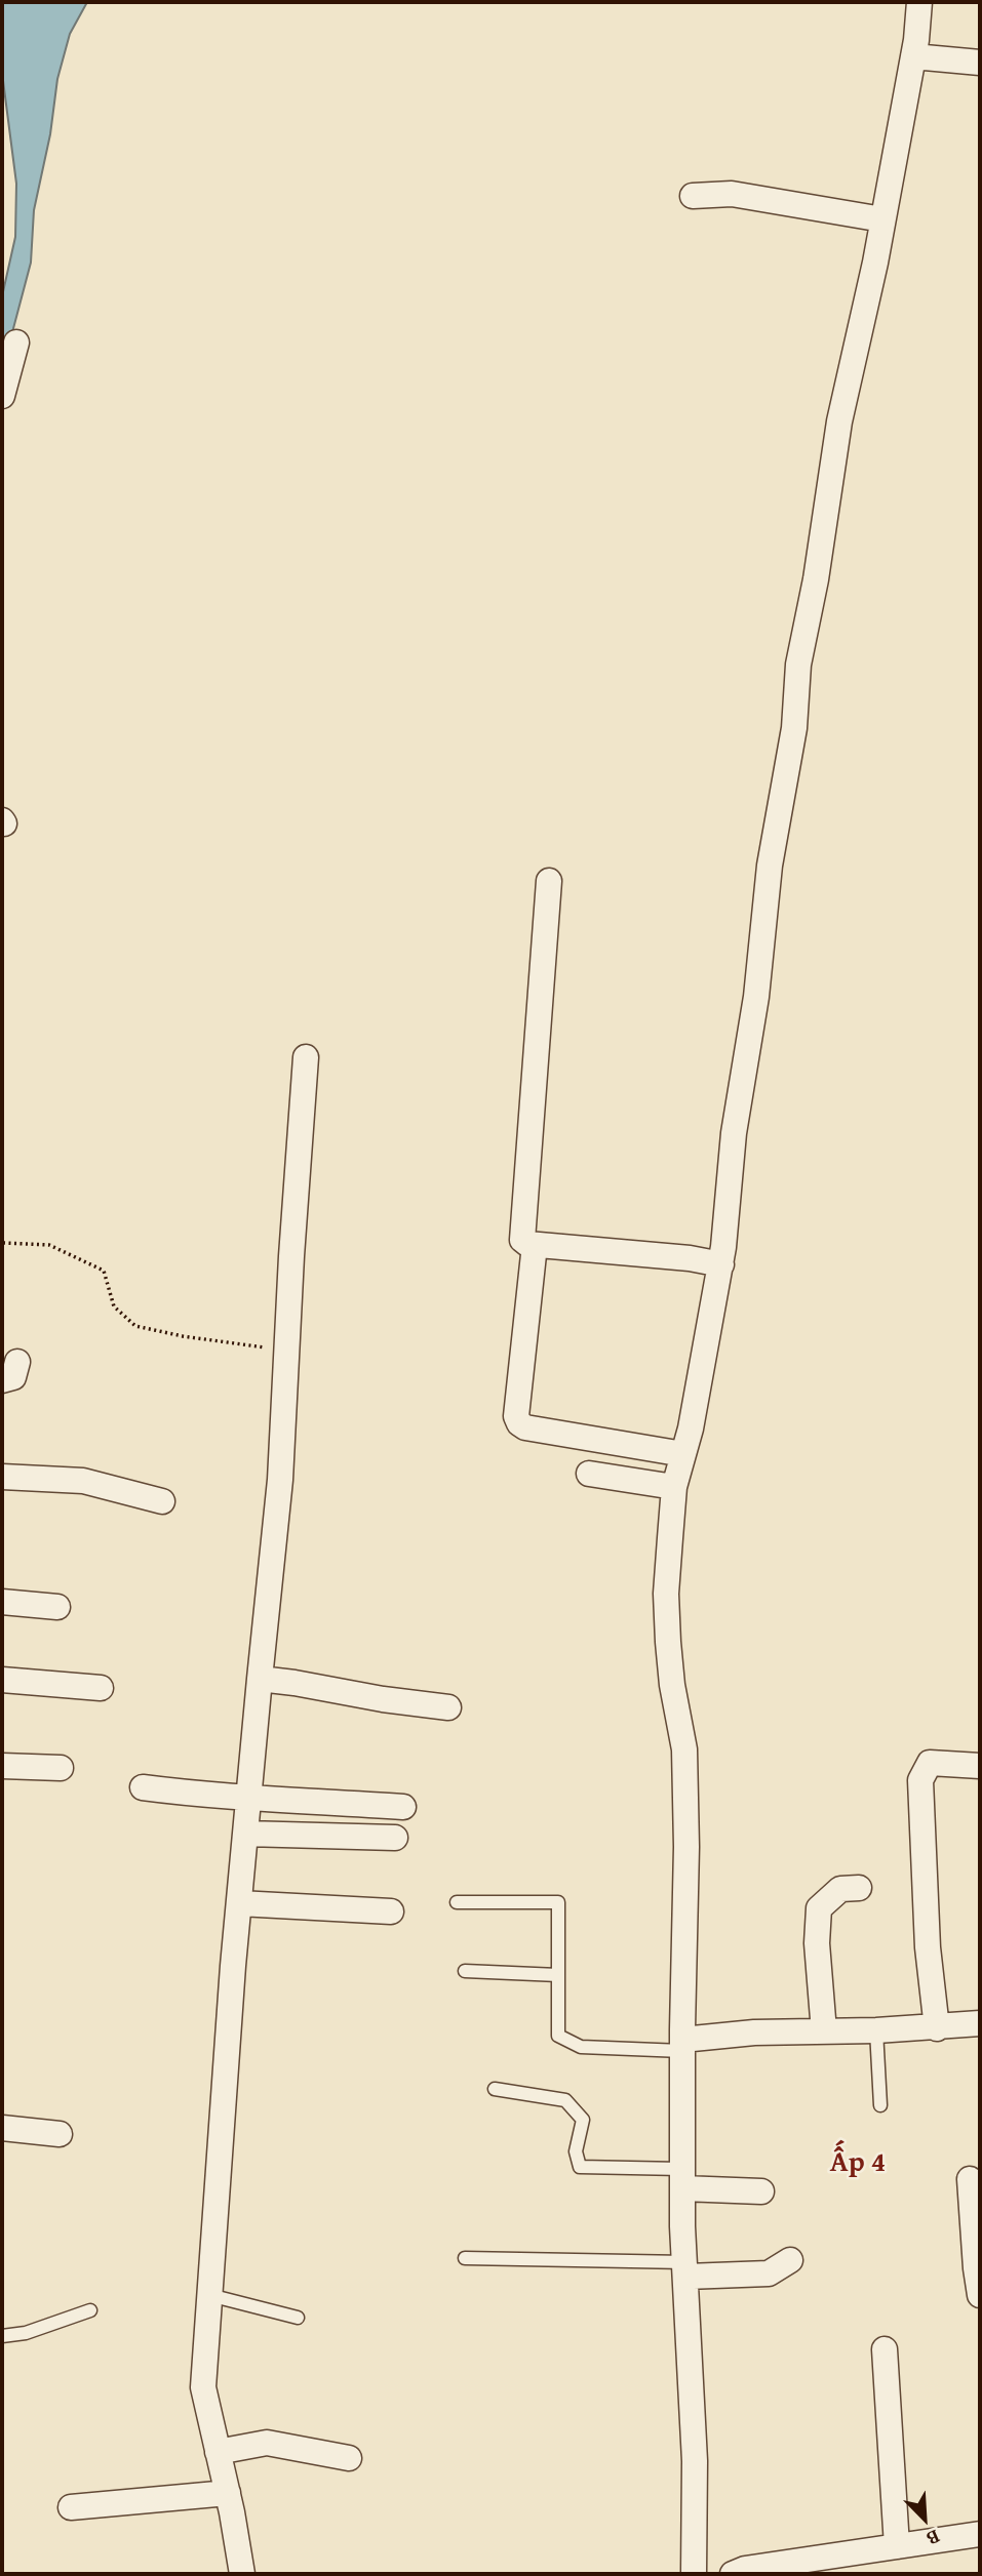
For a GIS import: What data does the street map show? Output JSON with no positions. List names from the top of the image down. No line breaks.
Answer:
{"districts":["Ấp 4"],"north":"bottom right"}
